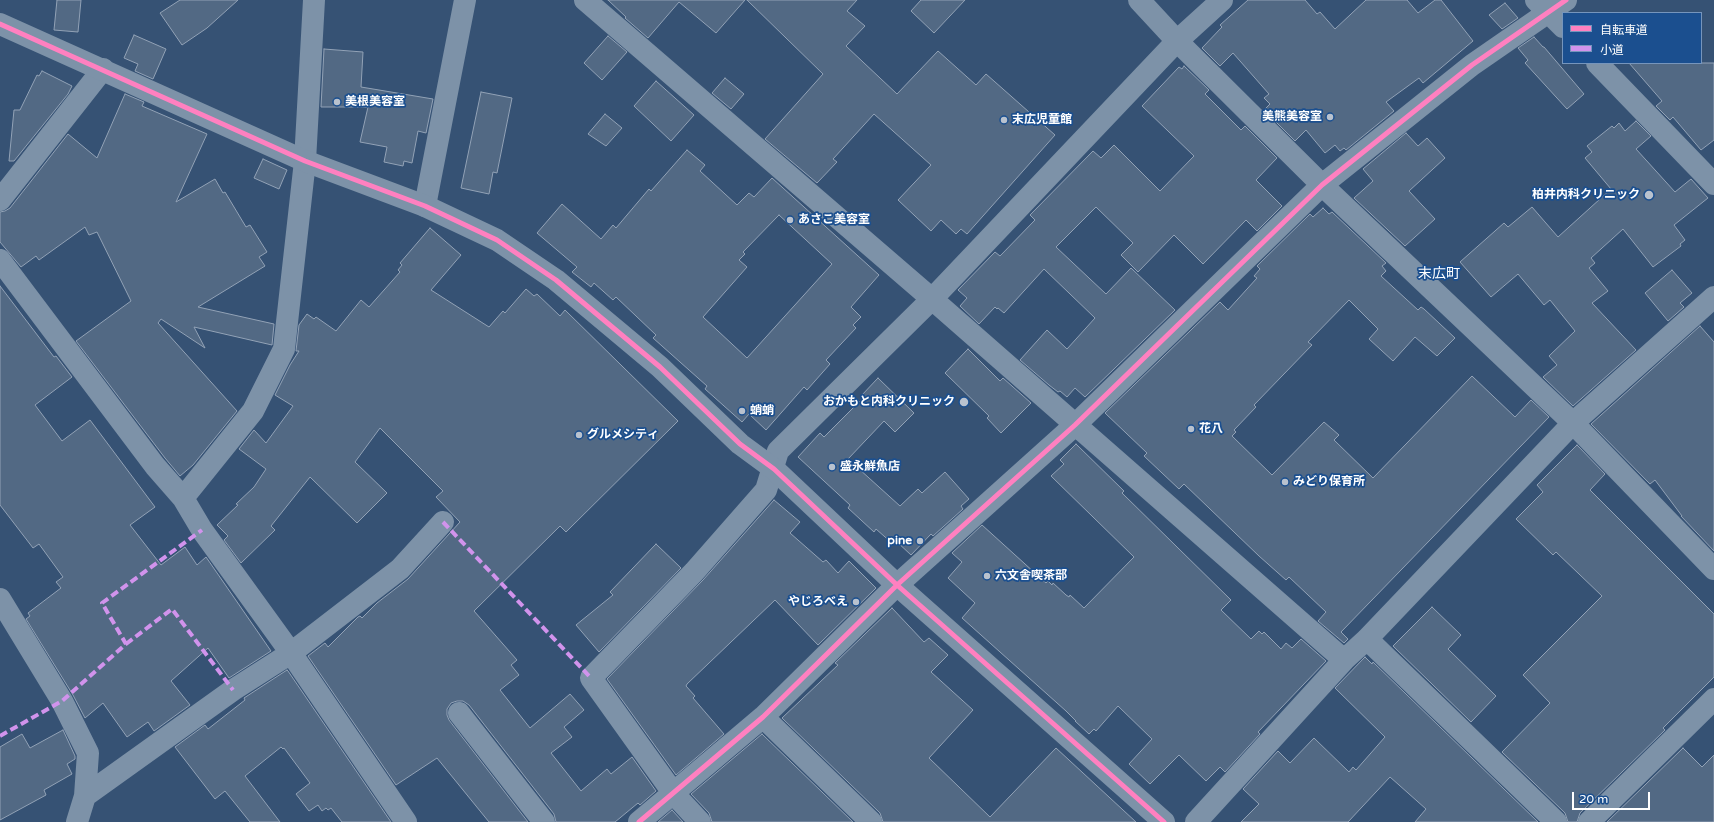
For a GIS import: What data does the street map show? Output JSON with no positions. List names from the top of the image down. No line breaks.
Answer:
{"districts":["末広町"],"places":["美根美容室","美熊美容室","末広児童館","柏井内科クリニック","あさこ美容室","おかもと内科クリニック","蛸蛸","花八","グルメシティ","盛永鮮魚店","みどり保育所","pine","六文舎喫茶部","やじろべえ"],"legend":["自転車道","小道"],"scale_bar":"20 m"}
